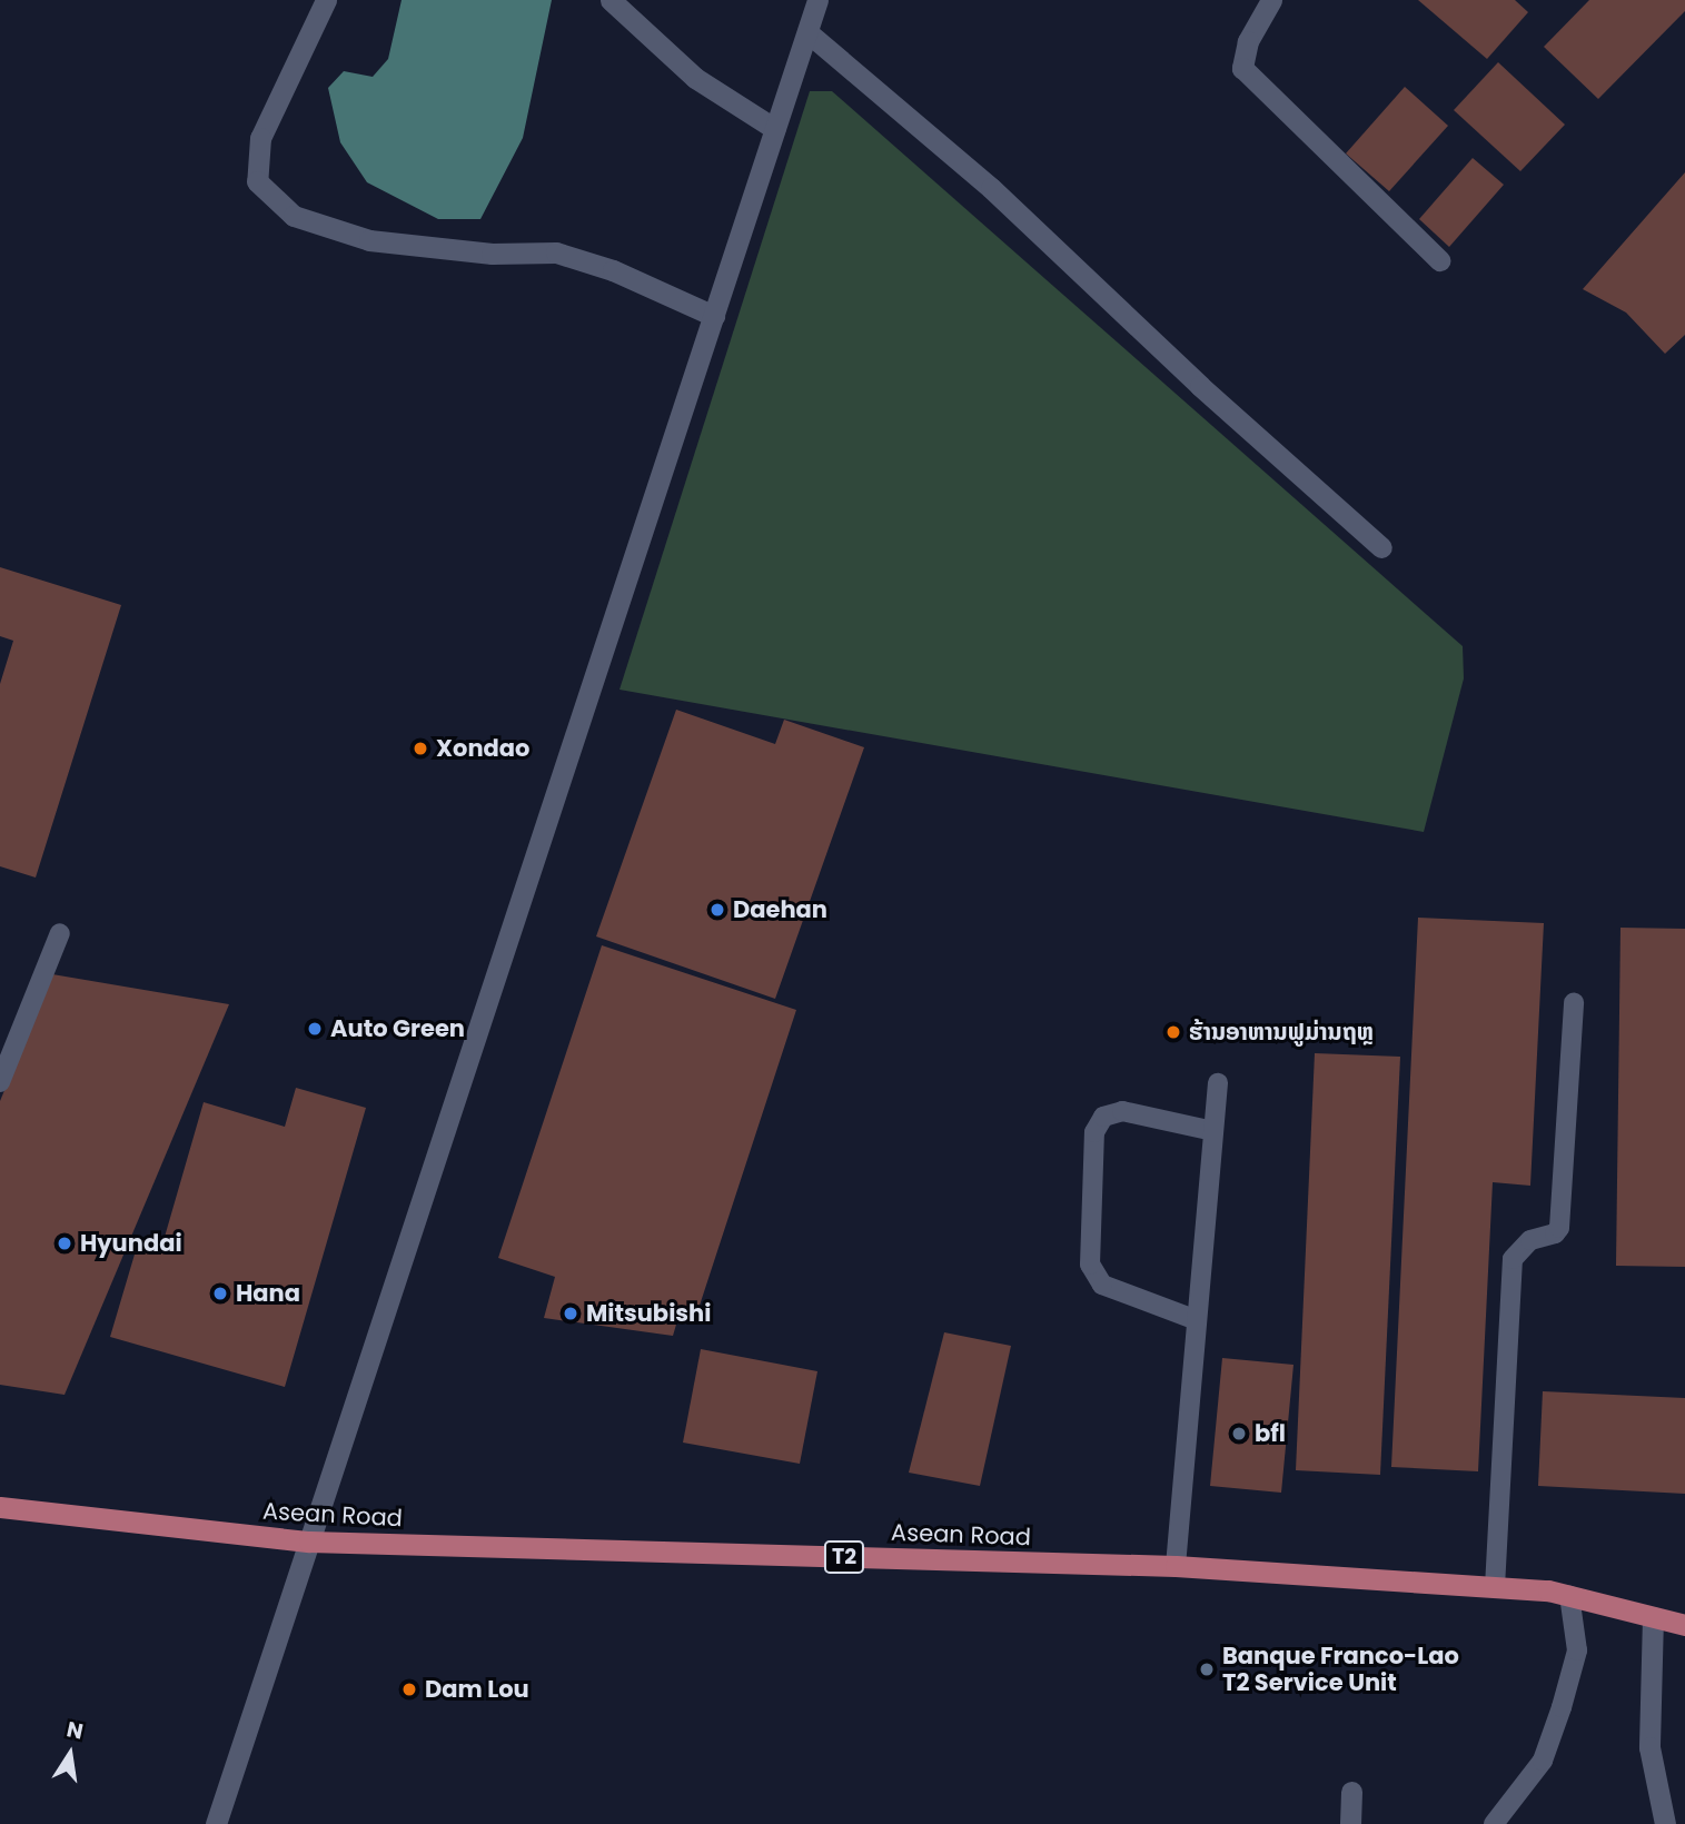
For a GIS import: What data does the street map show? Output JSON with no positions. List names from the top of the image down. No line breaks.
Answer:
{"streets":{"main road":["Asean Road","T2"]},"places":["Xondao","Daehan","Auto Green","ຮ້ານອາຫານຟູມ່ານຖຫຼ","Hyundai","Hana","Mitsubishi","bfl","Banque Franco-Lao T2 Service Unit","Dam Lou"],"north":"top"}
